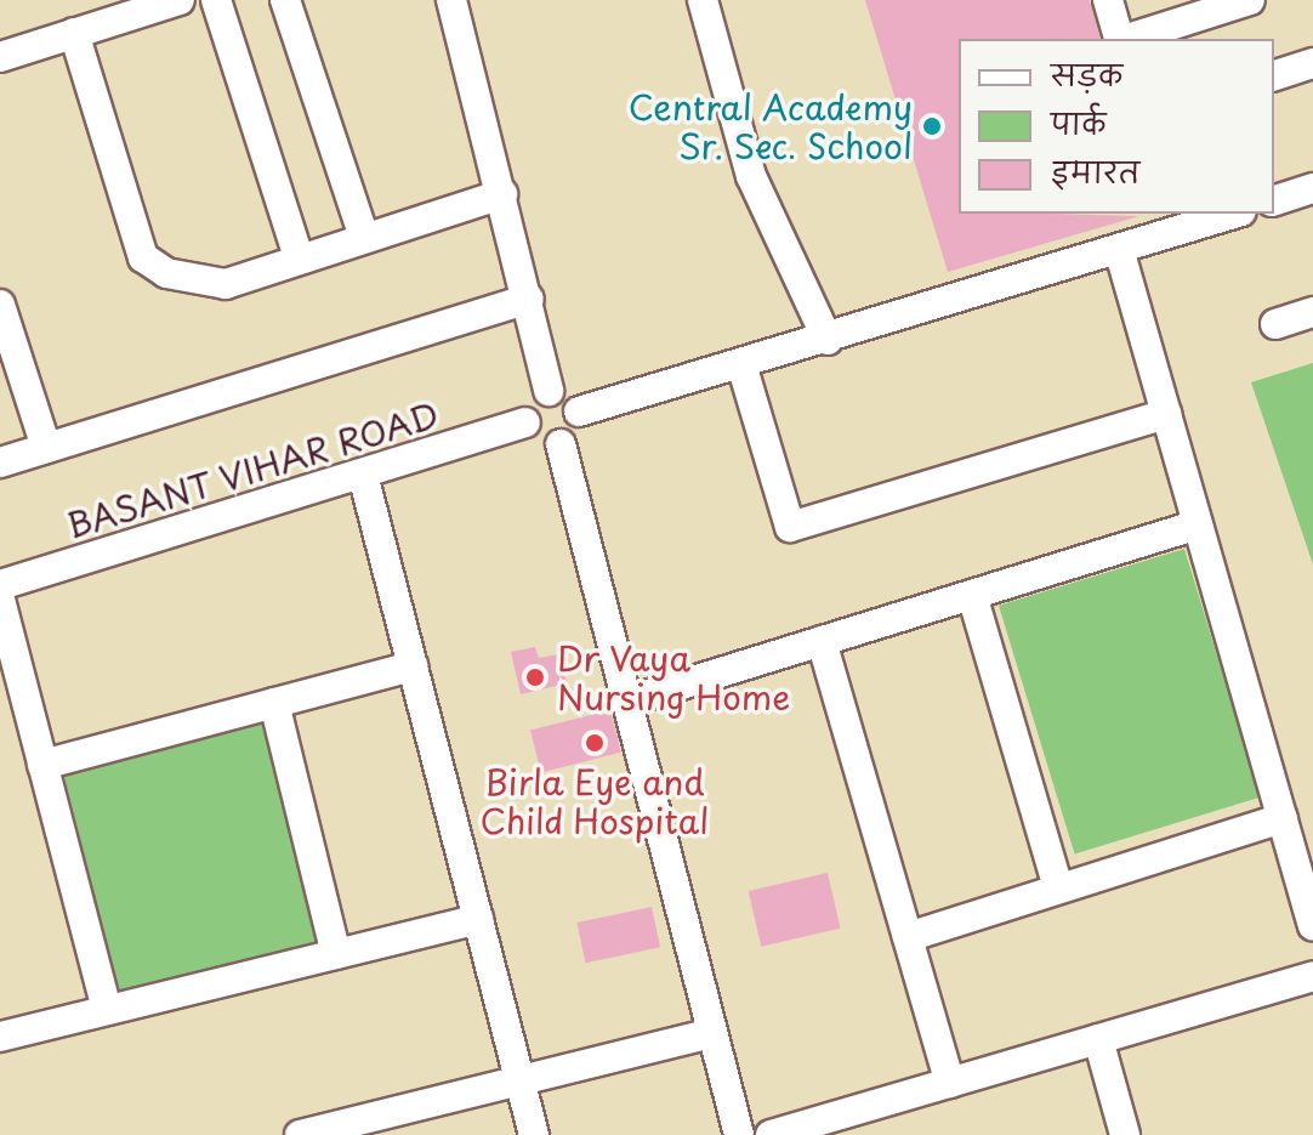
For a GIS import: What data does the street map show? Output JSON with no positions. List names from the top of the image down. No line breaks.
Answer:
{"streets":{"street":["BASANT VIHAR ROAD"]},"places":["Central Academy Sr. Sec. School","Dr Vaya Nursing Home","Birla Eye and Child Hospital"],"legend":["सड़क","पार्क","इमारत"]}
